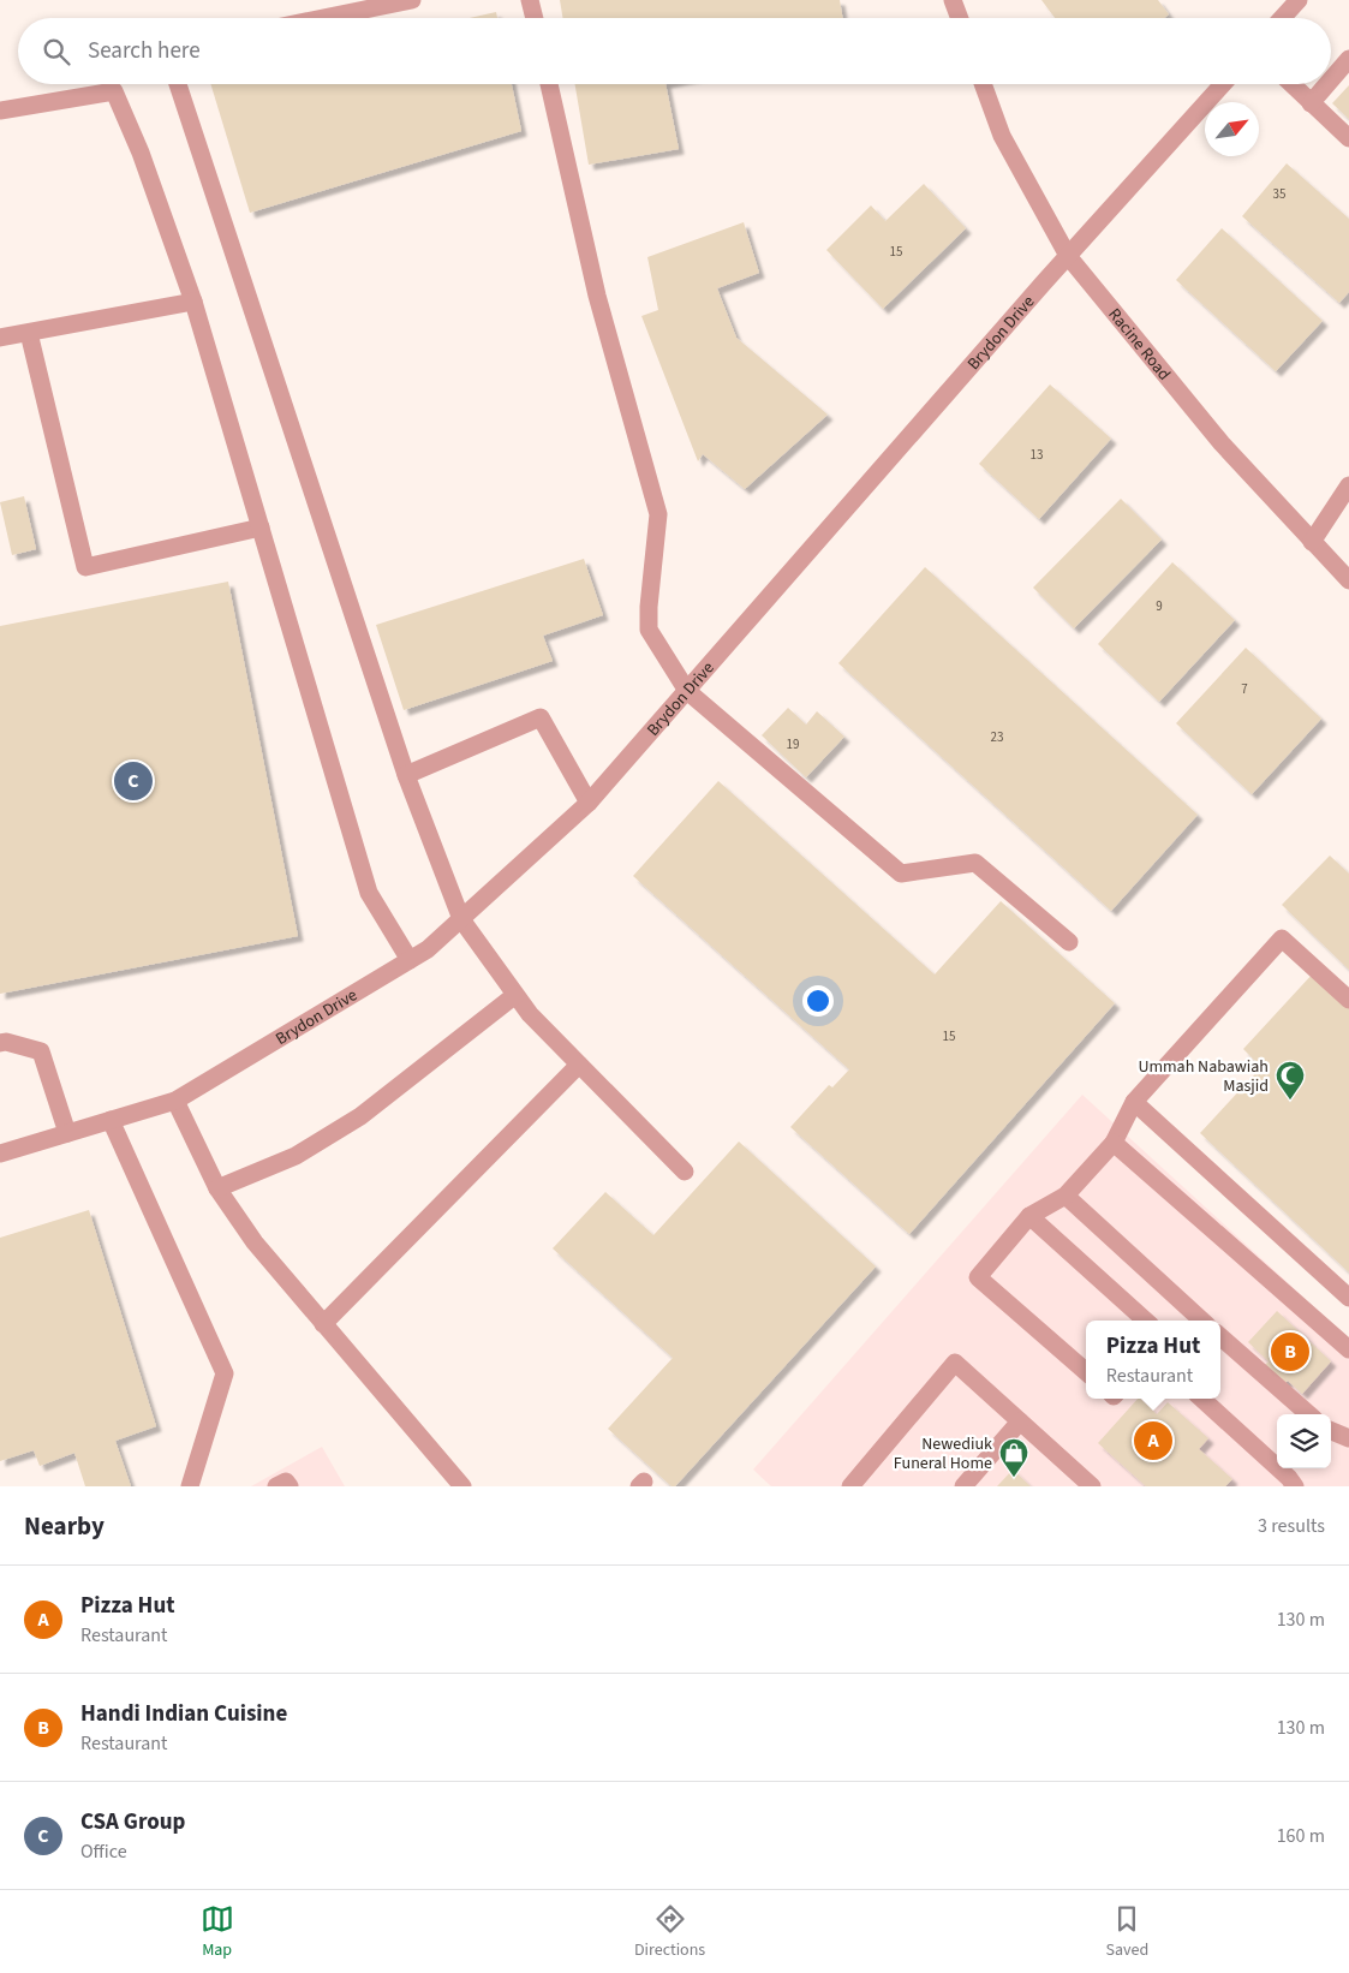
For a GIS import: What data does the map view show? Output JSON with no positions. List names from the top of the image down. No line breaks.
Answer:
{"streets":{"street":["Brydon Drive","Racine Road"]},"crossings":[["Brydon Drive","Racine Road"]],"places":{"mosque":["Ummah Nabawiah Masjid"],"shop":["Newediuk Funeral Home"]},"house_numbers":["35","15","13","9","7","23","19","15"],"north":"top right","page":{"search":"Search here","pins":["C","B","A"],"popup":["Pizza Hut","Restaurant"],"heading":["Nearby","3 results"],"list":[{"mark":"A","name":"Pizza Hut","note":"Restaurant","value":"130 m"},{"mark":"B","name":"Handi Indian Cuisine","note":"Restaurant","value":"130 m"},{"mark":"C","name":"CSA Group","note":"Office","value":"160 m"}],"nav":["Map","Directions","Saved"]}}
